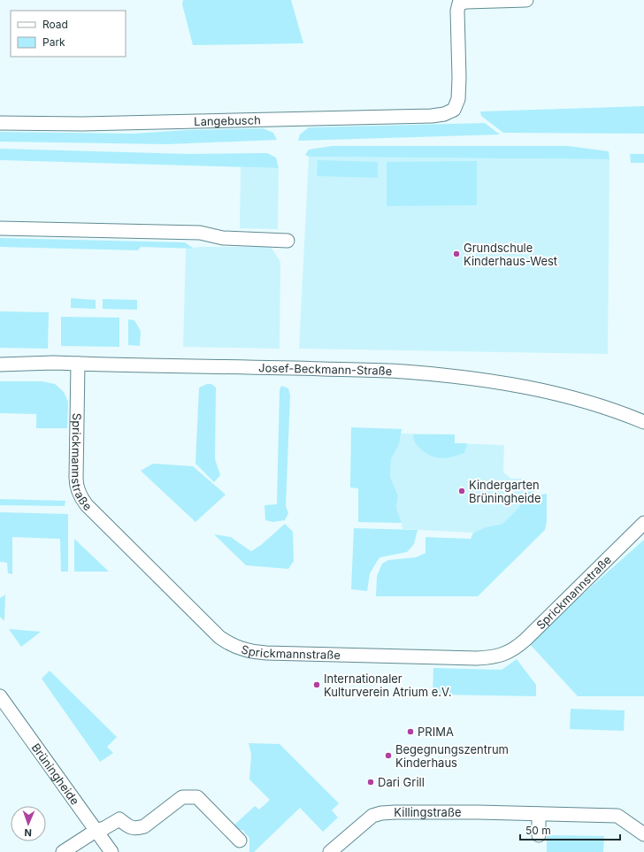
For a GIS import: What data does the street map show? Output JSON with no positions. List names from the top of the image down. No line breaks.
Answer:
{"streets":{"street":["Langebusch","Josef-Beckmann-Straße","Sprickmannstraße","Brüningheide","Killingstraße"]},"crossings":[["Josef-Beckmann-Straße","Sprickmannstraße"]],"places":["Grundschule Kinderhaus-West","Kindergarten Brüningheide","Internationaler Kulturverein Atrium e.V.","PRIMA","Begegnungszentrum Kinderhaus","Dari Grill"],"legend":["Road","Park"],"scale_bar":"50 m","north":"bottom"}
